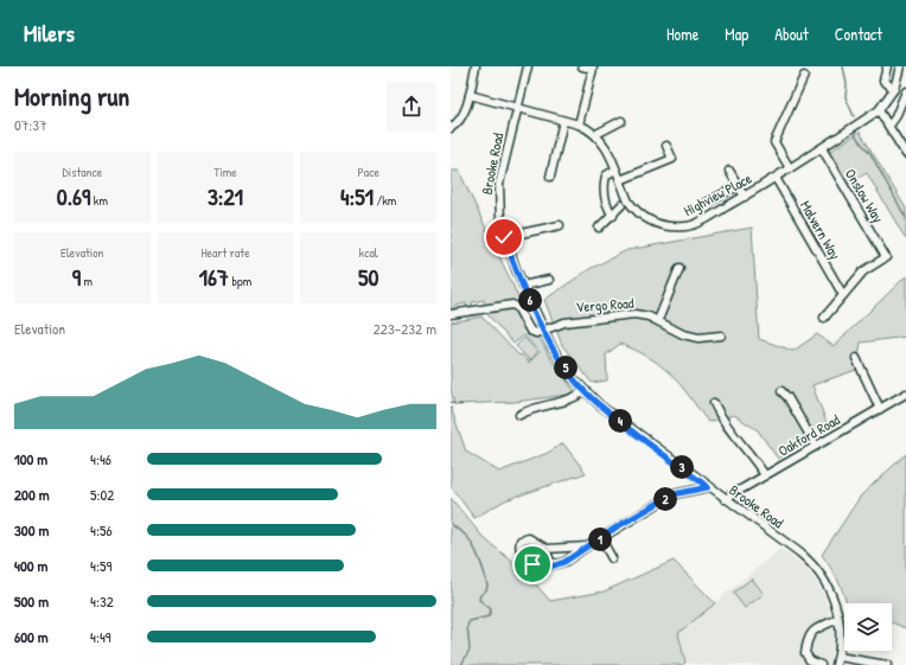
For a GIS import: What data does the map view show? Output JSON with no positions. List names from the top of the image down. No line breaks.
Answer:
{"streets":{"street":["Brooke Road","Highview Place","Onslow Way","Malvern Way","Vergo Road","Oakford Road"]},"crossings":[["Brooke Road","Vergo Road"],["Brooke Road","Oakford Road"],["Highview Place","Onslow Way"],["Highview Place","Malvern Way"],["Onslow Way","Malvern Way"]],"page":{"header":"Milers","nav":["Home","Map","About","Contact"],"heading":["Morning run","07:37"],"stats":[["Distance","0.69 km"],["Time","3:21"],["Pace","4:51 /km"],["Elevation","9 m"],["Heart rate","167 bpm"],["kcal","50"]],"pins":["6","5","4","3","2","1"],"chart":["Elevation","223–232 m"],"list":[{"name":"100 m","note":"4:46"},{"name":"200 m","note":"5:02"},{"name":"300 m","note":"4:56"},{"name":"400 m","note":"4:59"},{"name":"500 m","note":"4:32"},{"name":"600 m","note":"4:49"}]}}
